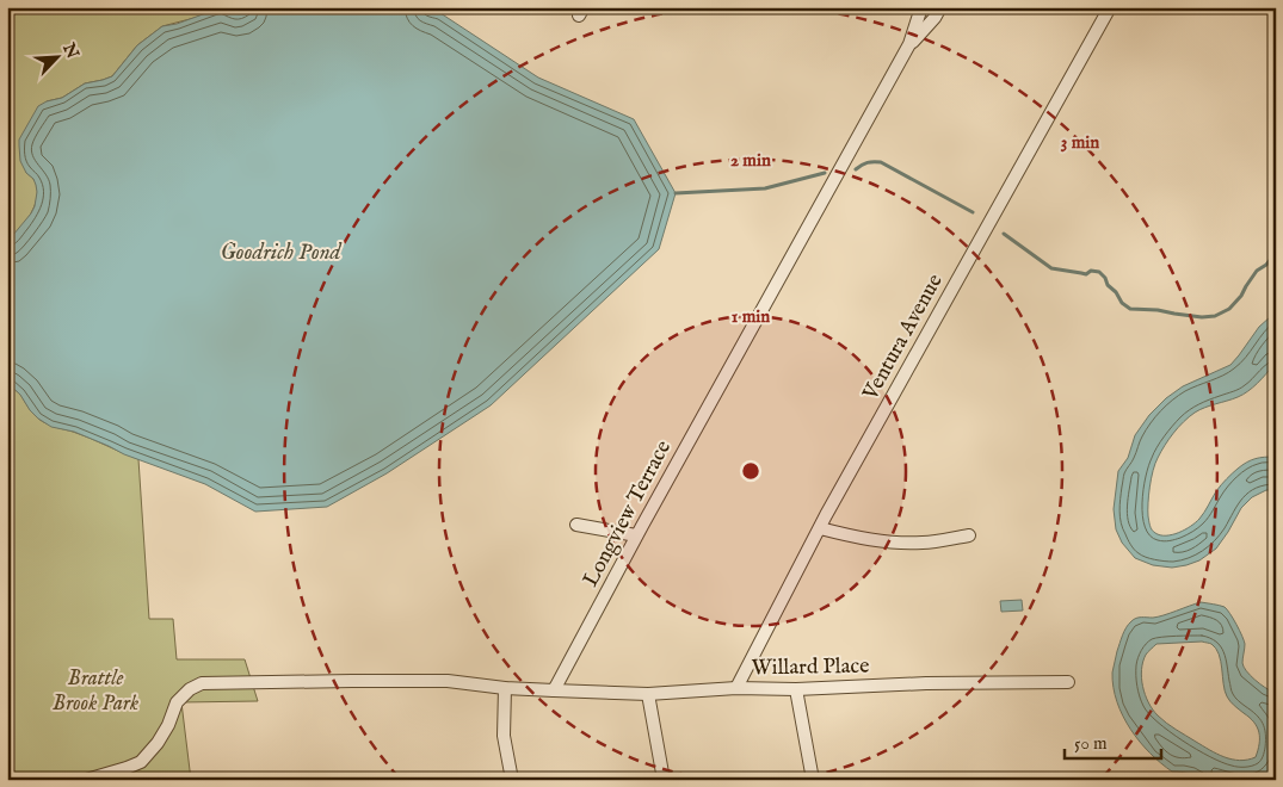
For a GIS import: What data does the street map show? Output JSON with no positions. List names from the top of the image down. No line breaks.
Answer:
{"streets":{"street":["Ventura Avenue","Longview Terrace","Willard Place"]},"crossings":[["Ventura Avenue","Willard Place"],["Longview Terrace","Willard Place"]],"water":["Goodrich Pond"],"parks":["Brattle Brook Park"],"scale_bar":"50 m","north":"top right","rings":["3 min","2 min","1 min"]}
